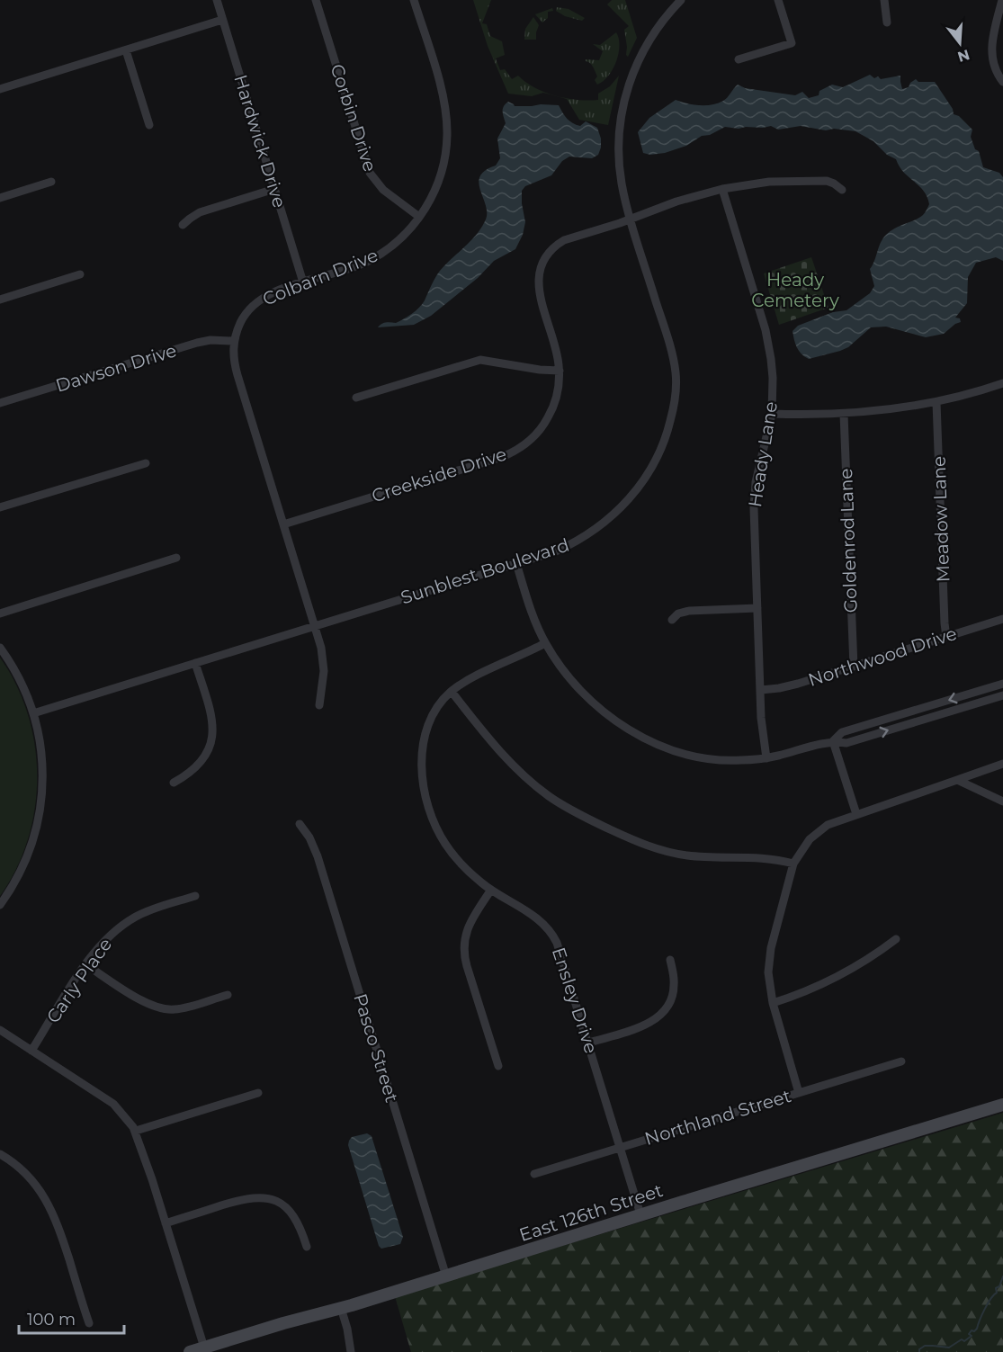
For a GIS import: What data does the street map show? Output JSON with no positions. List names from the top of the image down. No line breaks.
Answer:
{"streets":{"main road":["East 126th Street"],"street":["Corbin Drive","Hardwick Drive","Colbarn Drive","Dawson Drive","Heady Lane","Creekside Drive","Meadow Lane","Goldenrod Lane","Sunblest Boulevard","Northwood Drive","Carly Place","Ensley Drive","Pasco Street","Northland Street"]},"crossings":[["Corbin Drive","Colbarn Drive"],["Hardwick Drive","Colbarn Drive"],["Colbarn Drive","Dawson Drive"],["Colbarn Drive","Creekside Drive"],["Colbarn Drive","Sunblest Boulevard"],["Heady Lane","Creekside Drive"],["Heady Lane","Northwood Drive"],["Creekside Drive","Sunblest Boulevard"],["Meadow Lane","Northwood Drive"],["Goldenrod Lane","Northwood Drive"],["Ensley Drive","Northland Street"],["Ensley Drive","East 126th Street"],["Pasco Street","East 126th Street"]],"parks":["Heady Cemetery"],"scale_bar":"100 m","north":"bottom"}
